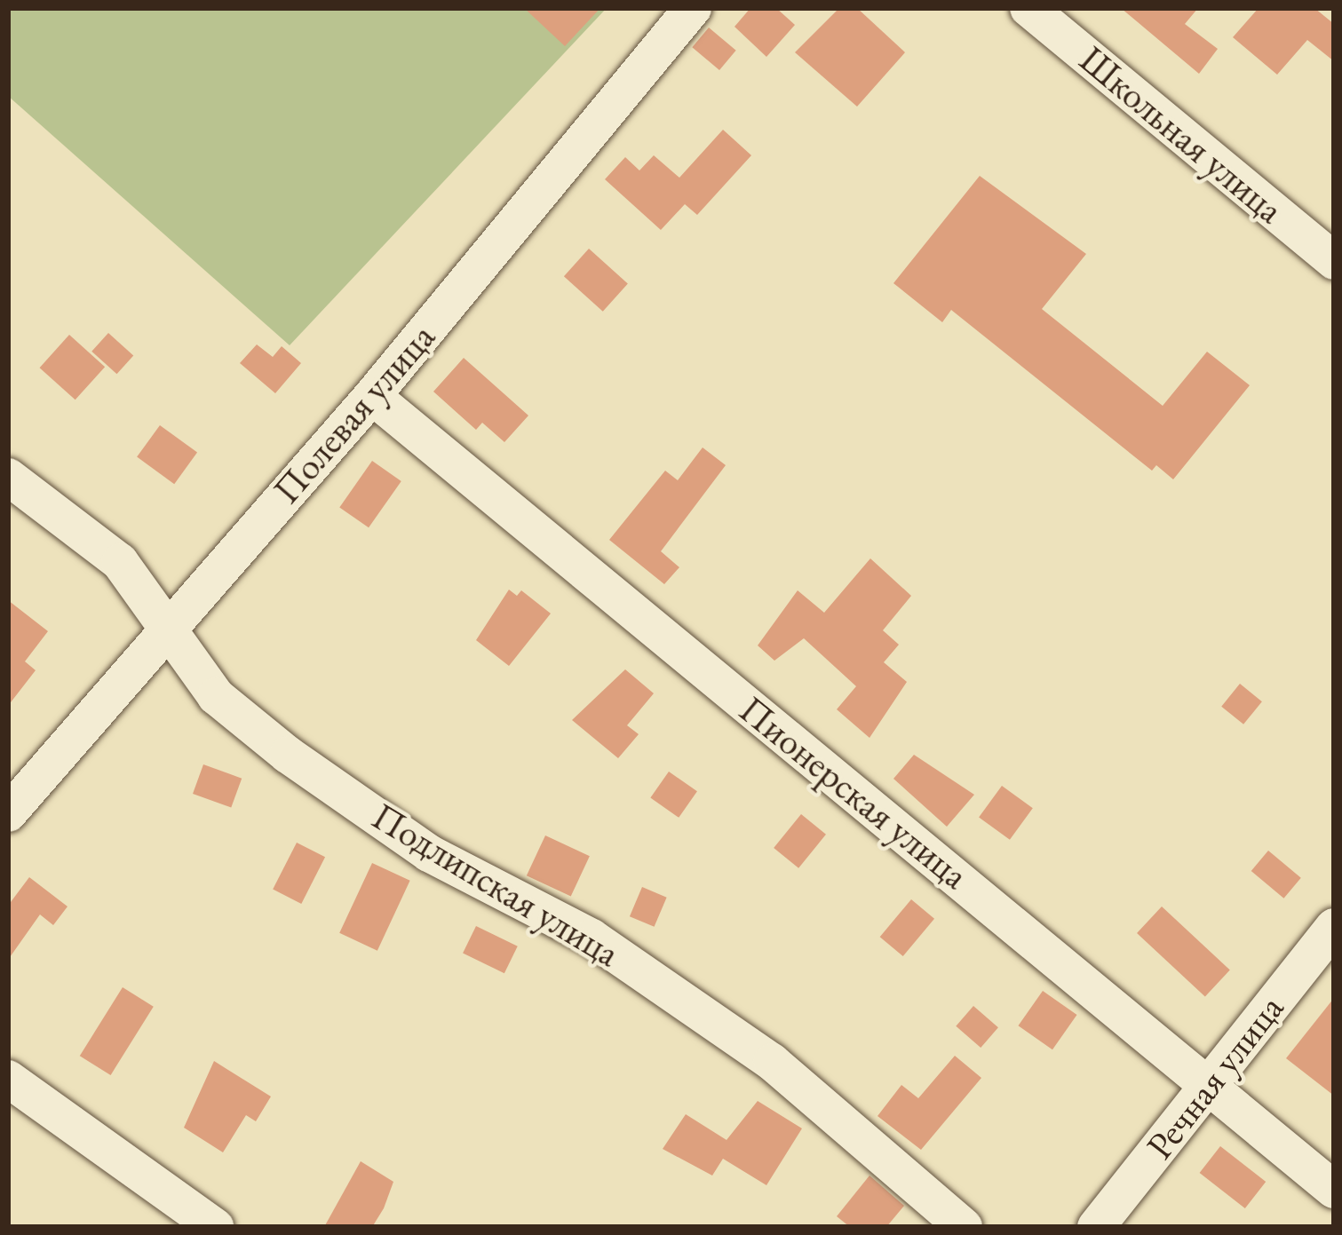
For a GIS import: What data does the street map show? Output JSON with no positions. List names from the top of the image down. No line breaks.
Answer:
{"streets":{"street":["Школьная улица","Полевая улица","Пионерская улица","Подлипская улица","Речная улица"]},"crossings":[["Полевая улица","Пионерская улица"],["Полевая улица","Подлипская улица"],["Пионерская улица","Речная улица"]]}
